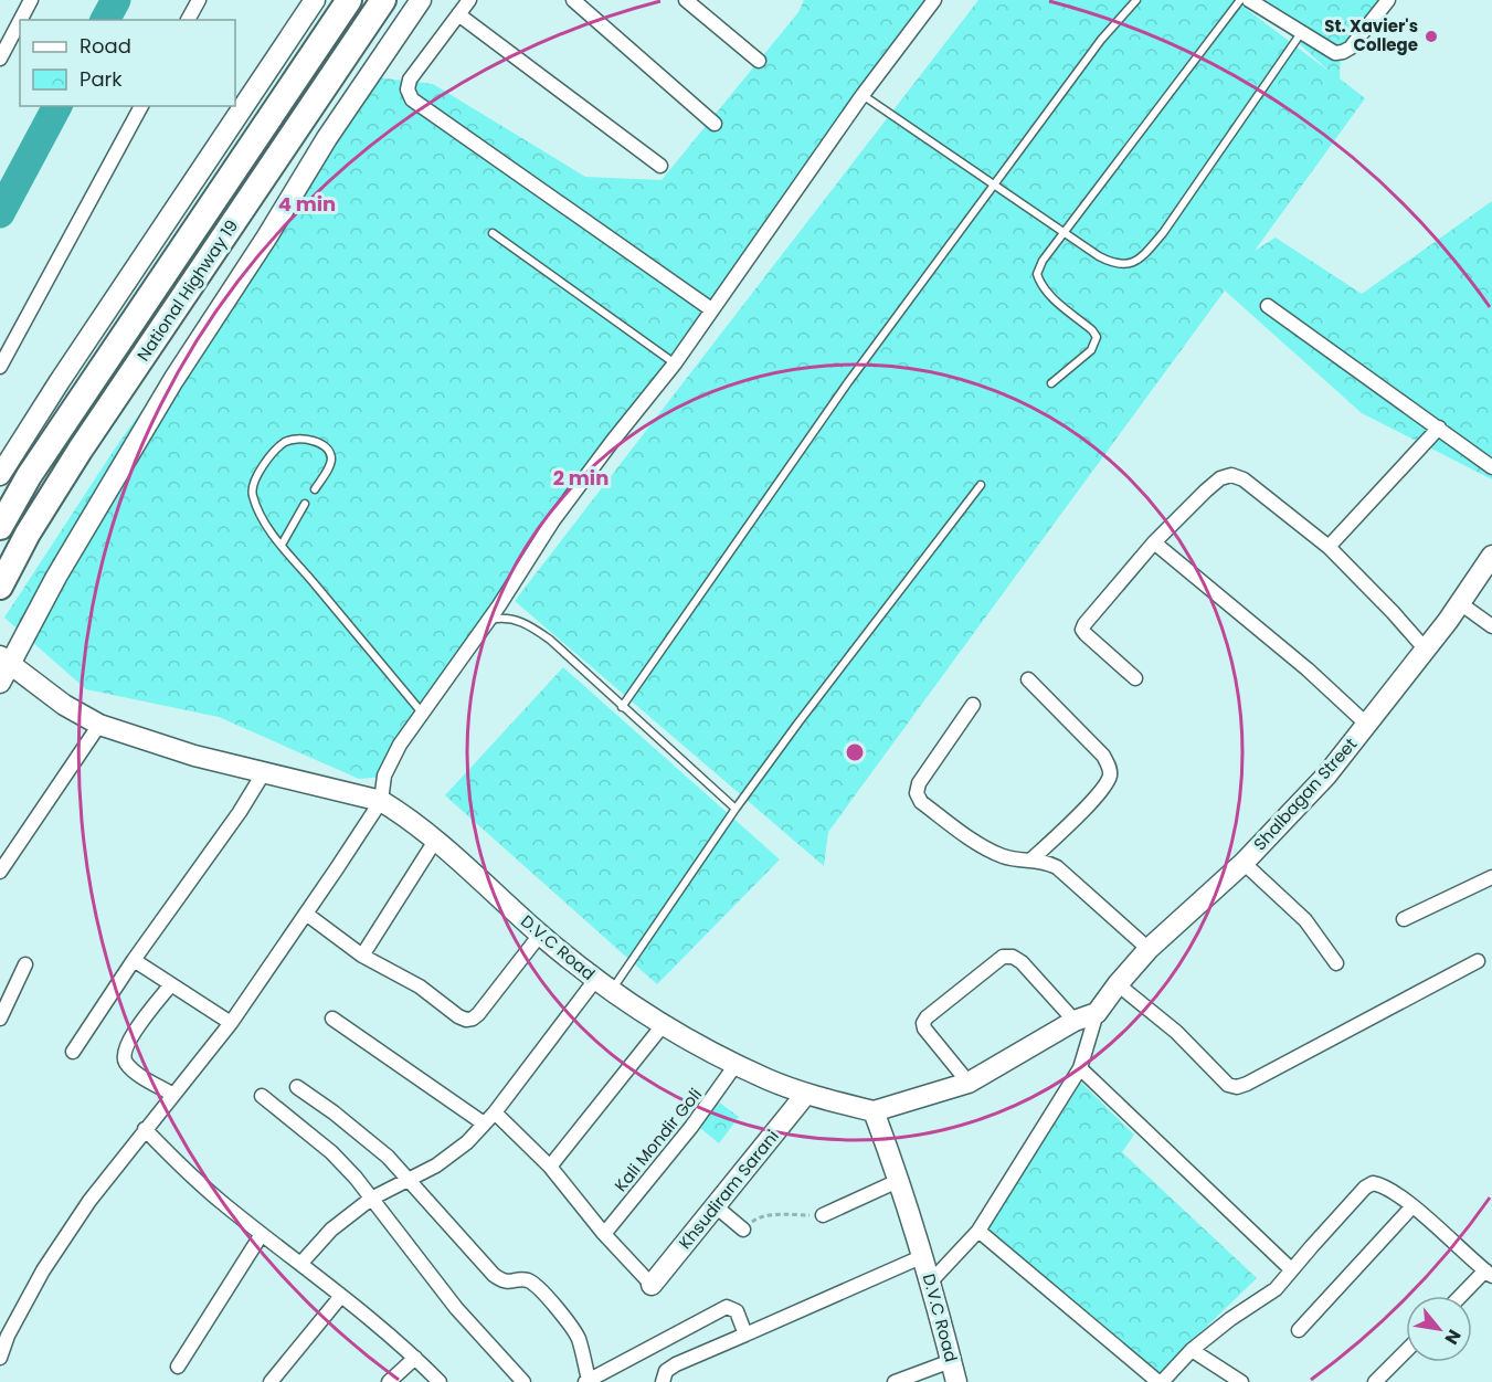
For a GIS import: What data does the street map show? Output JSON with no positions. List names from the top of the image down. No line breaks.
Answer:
{"streets":{"highway":["National Highway 19"],"main road":["Shalbagan Street","D.V.C Road","Khsudiram Sarani"],"street":["Kali Mondir Goli"]},"crossings":[["D.V.C Road","Kali Mondir Goli"],["D.V.C Road","Khsudiram Sarani"]],"places":["St. Xavier's College"],"legend":["Road","Park"],"north":"bottom right","rings":["4 min","2 min"]}
